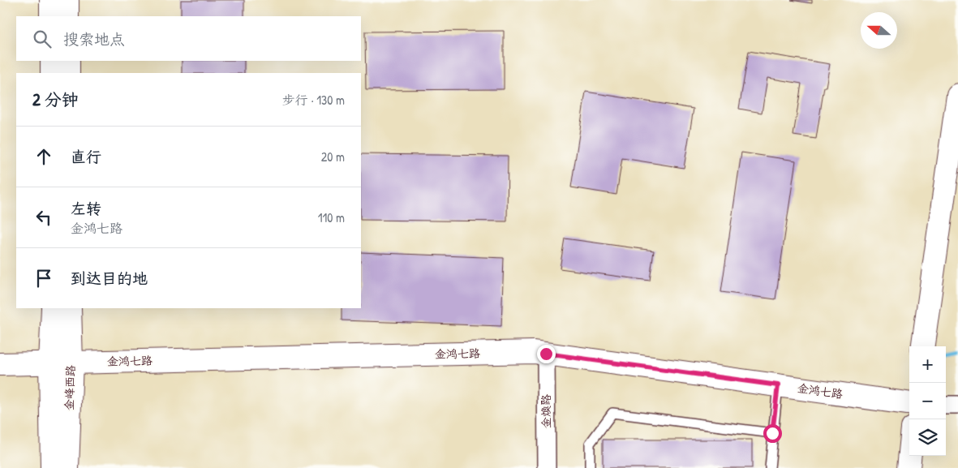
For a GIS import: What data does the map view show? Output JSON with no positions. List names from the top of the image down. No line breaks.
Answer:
{"streets":{"street":["金鸿七路","金峰西路","金焕路"]},"crossings":[["金鸿七路","金峰西路"],["金鸿七路","金焕路"]],"north":"left","page":{"search":"搜索地点","heading":["2 分钟","步行 · 130 m"],"list":[["直行","20 m"],["左转","金鸿七路","110 m"],"到达目的地"],"map_buttons":["+","−"]}}
